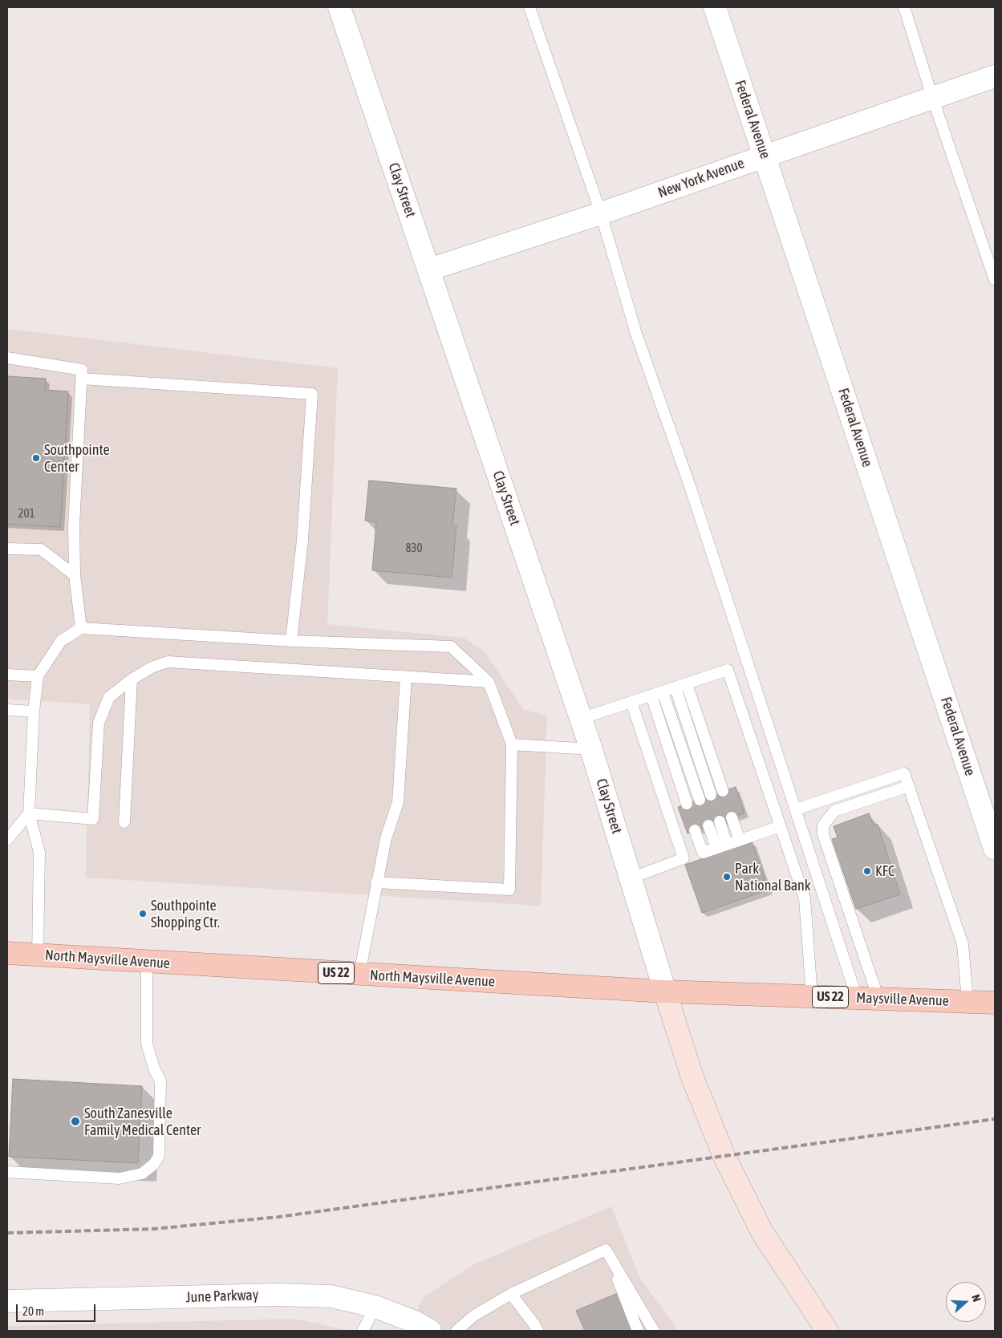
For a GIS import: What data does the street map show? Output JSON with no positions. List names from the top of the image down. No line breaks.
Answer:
{"streets":{"main road":["North Maysville Avenue","US 22","Maysville Avenue"],"street":["Federal Avenue","New York Avenue","Clay Street","June Parkway"]},"crossings":[["Federal Avenue","New York Avenue"],["New York Avenue","Clay Street"],["Clay Street","North Maysville Avenue"],["Clay Street","Maysville Avenue"],["North Maysville Avenue","Maysville Avenue"]],"places":["Southpointe Center","KFC","Park National Bank","Southpointe Shopping Ctr.","South Zanesville Family Medical Center"],"house_numbers":["201","830"],"scale_bar":"20 m","north":"right"}
